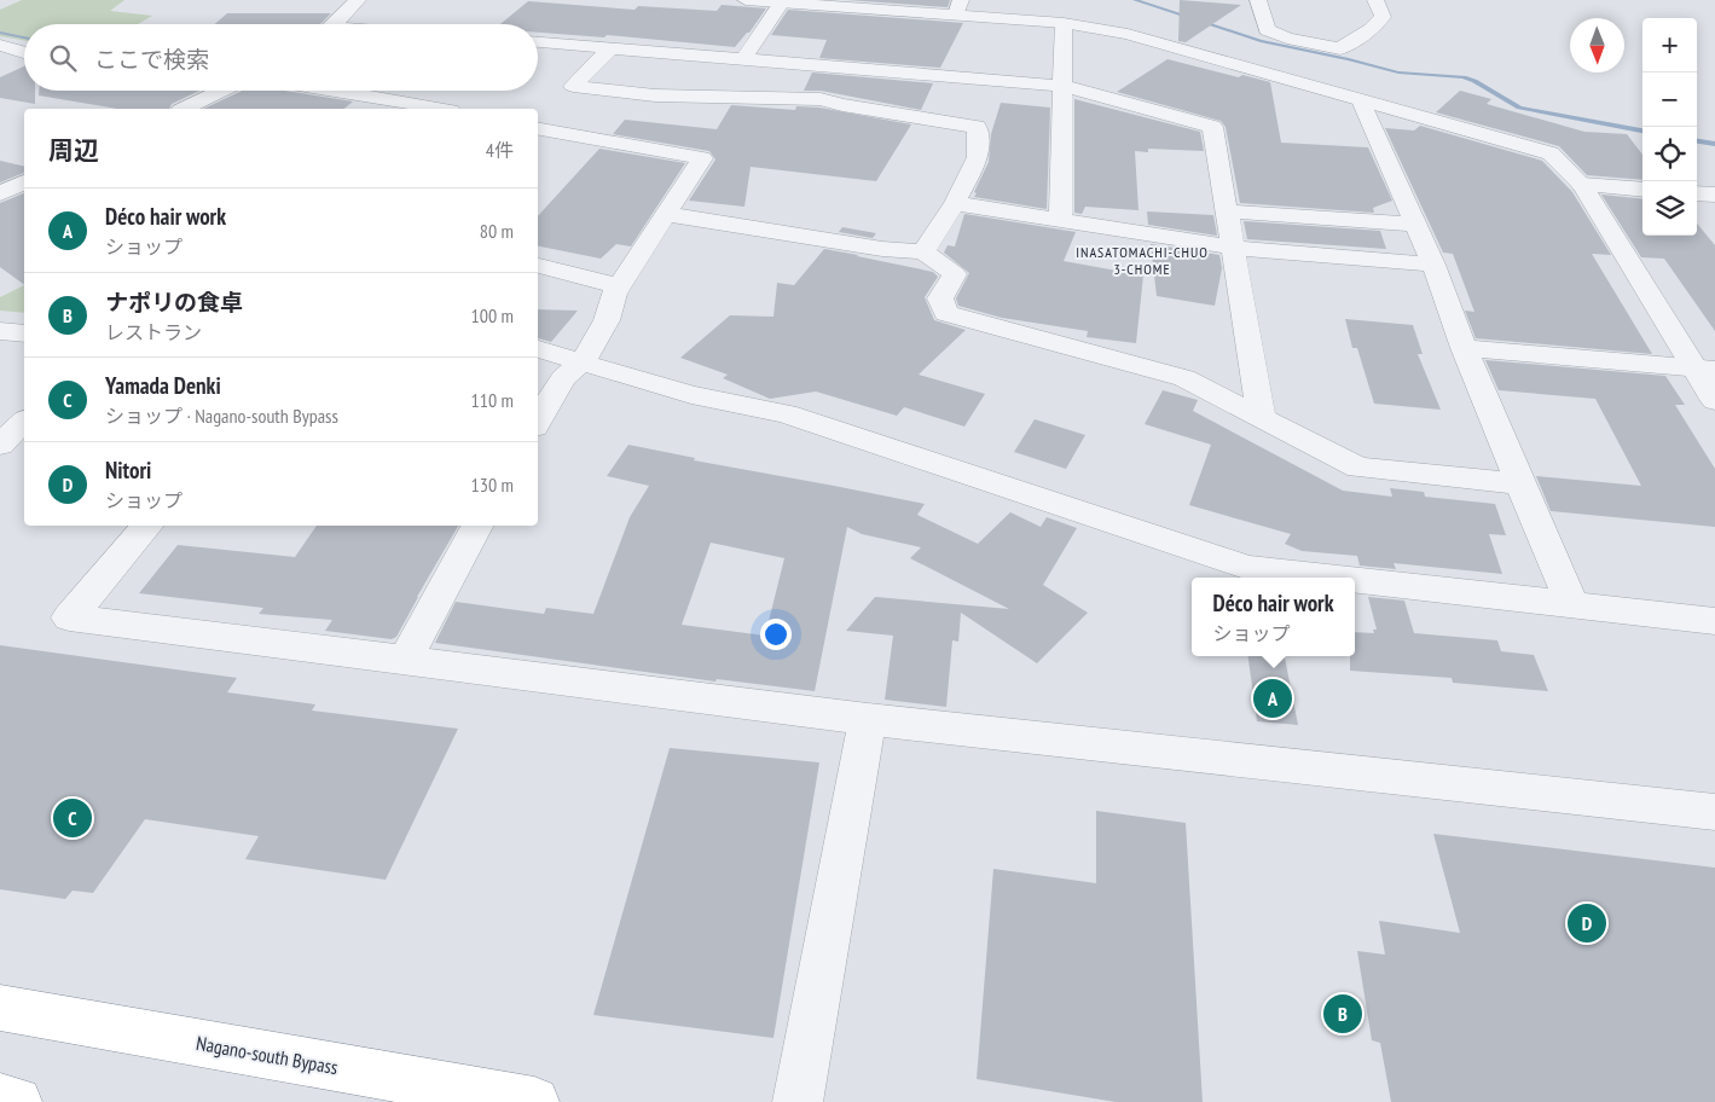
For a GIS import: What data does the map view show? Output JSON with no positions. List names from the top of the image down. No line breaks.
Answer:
{"streets":{"highway":["Nagano-south Bypass"]},"districts":["INASATOMACHI-CHUO 3-CHOME"],"north":"bottom","page":{"map_buttons":["+","−"],"search":"ここで検索","heading":["周辺","4件"],"list":[{"mark":"A","name":"Déco hair work","note":"ショップ","value":"80 m"},{"mark":"B","name":"ナポリの食卓","note":"レストラン","value":"100 m"},{"mark":"C","name":"Yamada Denki","note":"ショップ · Nagano-south Bypass","value":"110 m"},{"mark":"D","name":"Nitori","note":"ショップ","value":"130 m"}],"popup":["Déco hair work","ショップ"],"pins":["A","C","D","B"]}}
